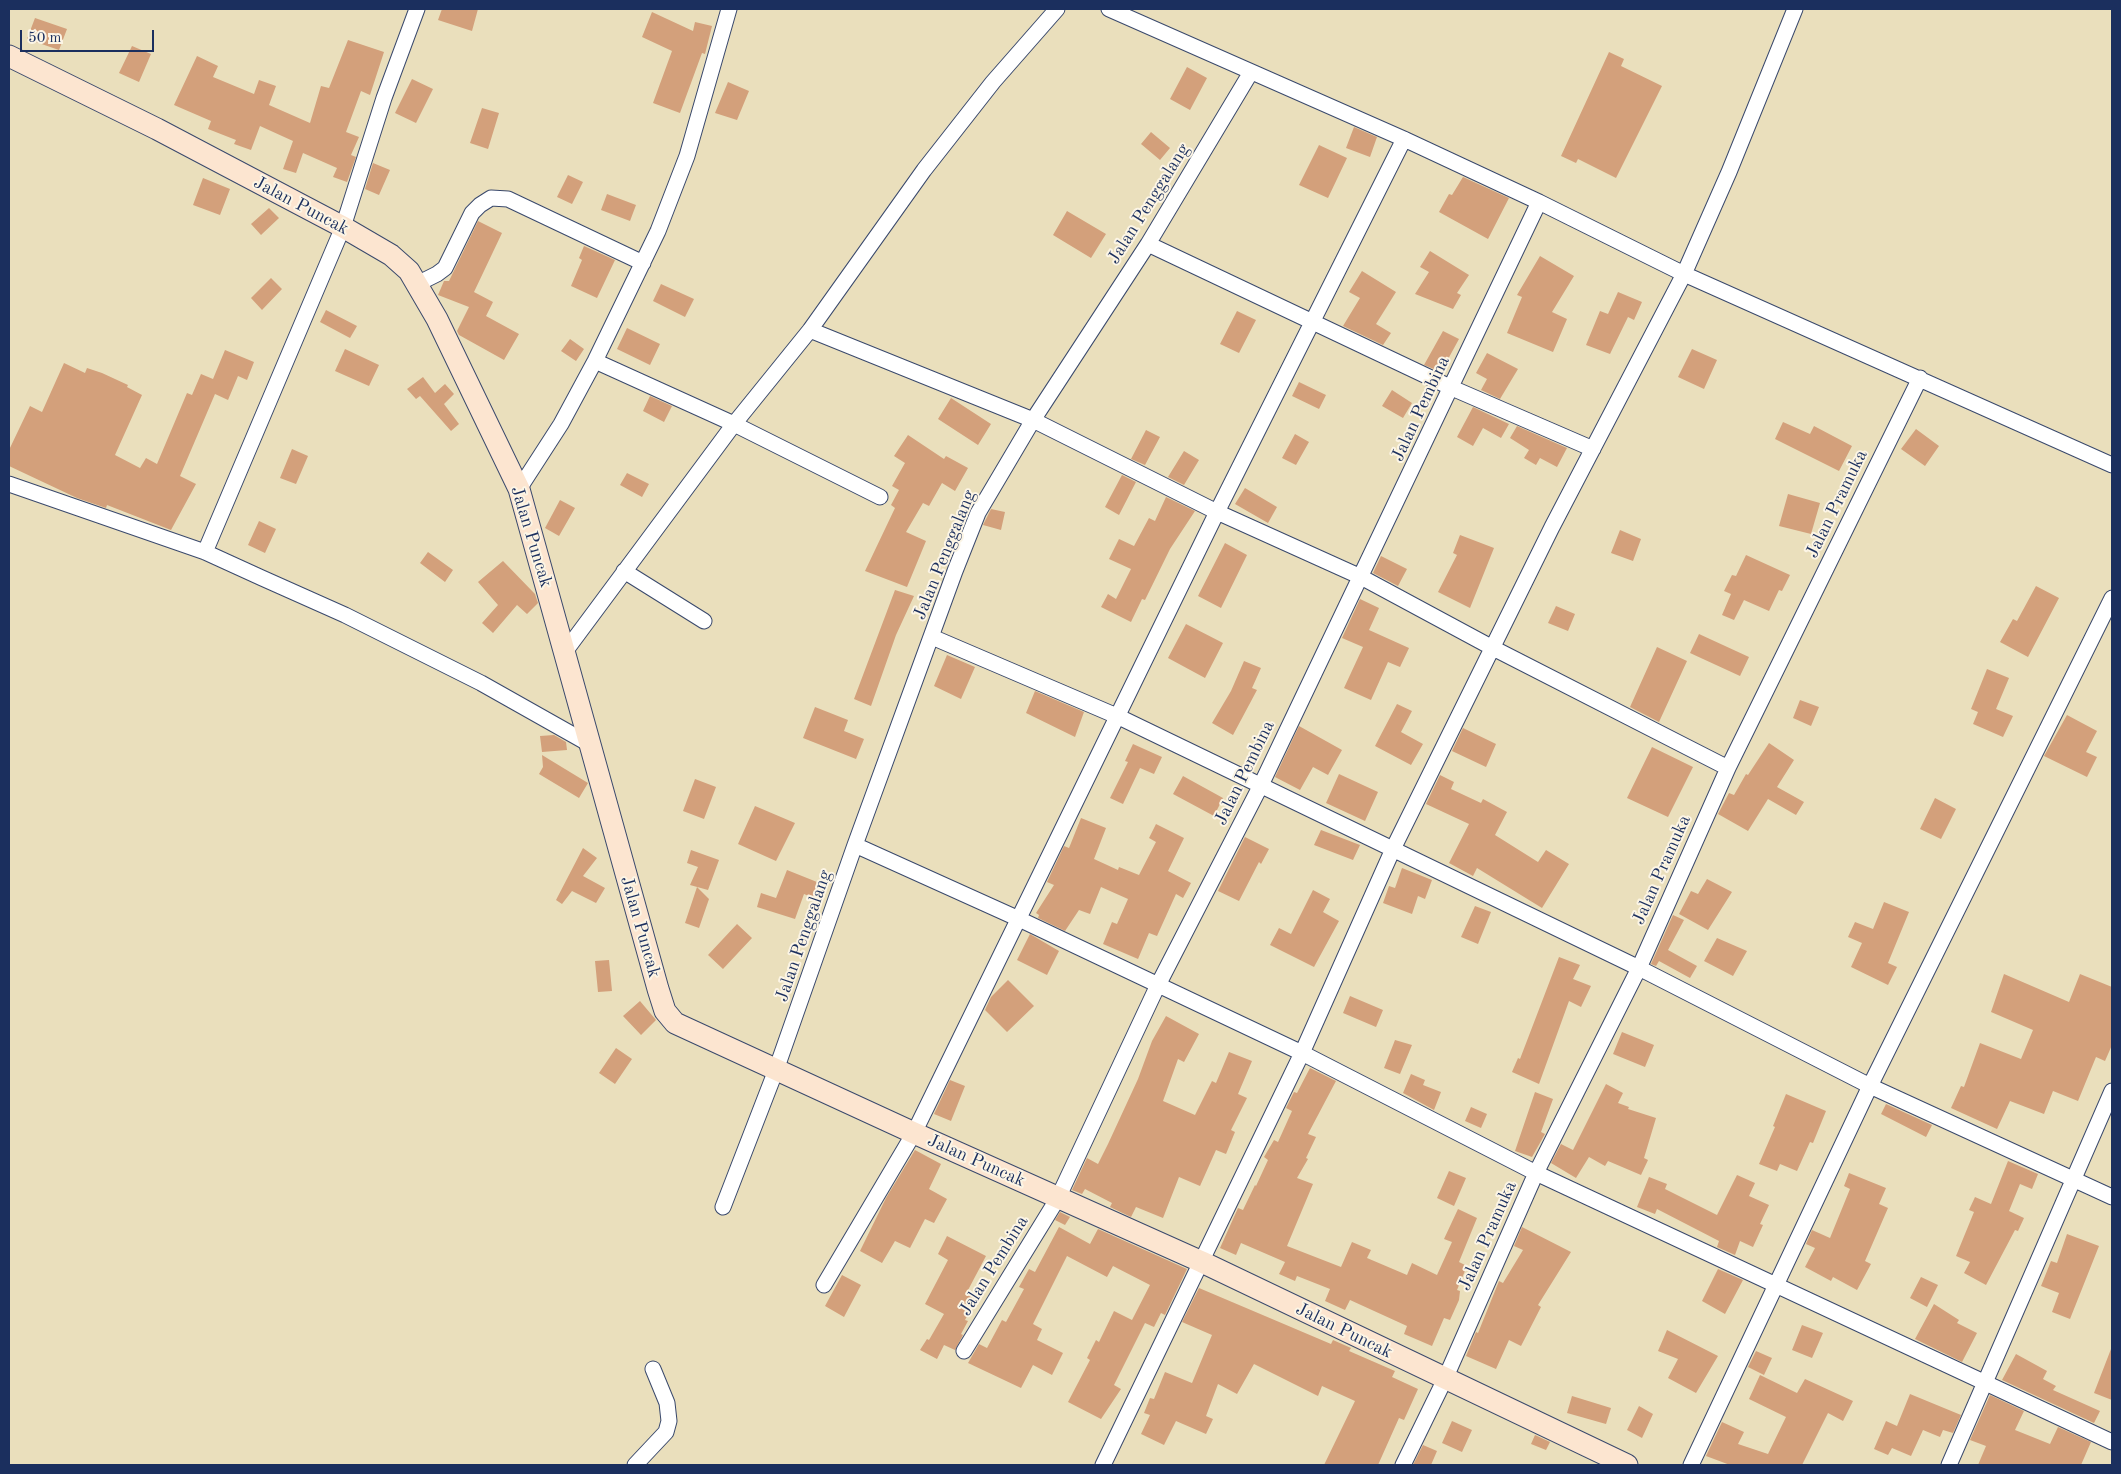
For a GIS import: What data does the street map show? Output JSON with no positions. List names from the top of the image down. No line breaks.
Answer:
{"streets":{"street":["Jalan Penggalang","Jalan Puncak","Jalan Pembina","Jalan Pramuka"]},"crossings":[["Jalan Penggalang","Jalan Puncak"],["Jalan Puncak","Jalan Pembina"],["Jalan Puncak","Jalan Pramuka"]],"scale_bar":"50 m"}
